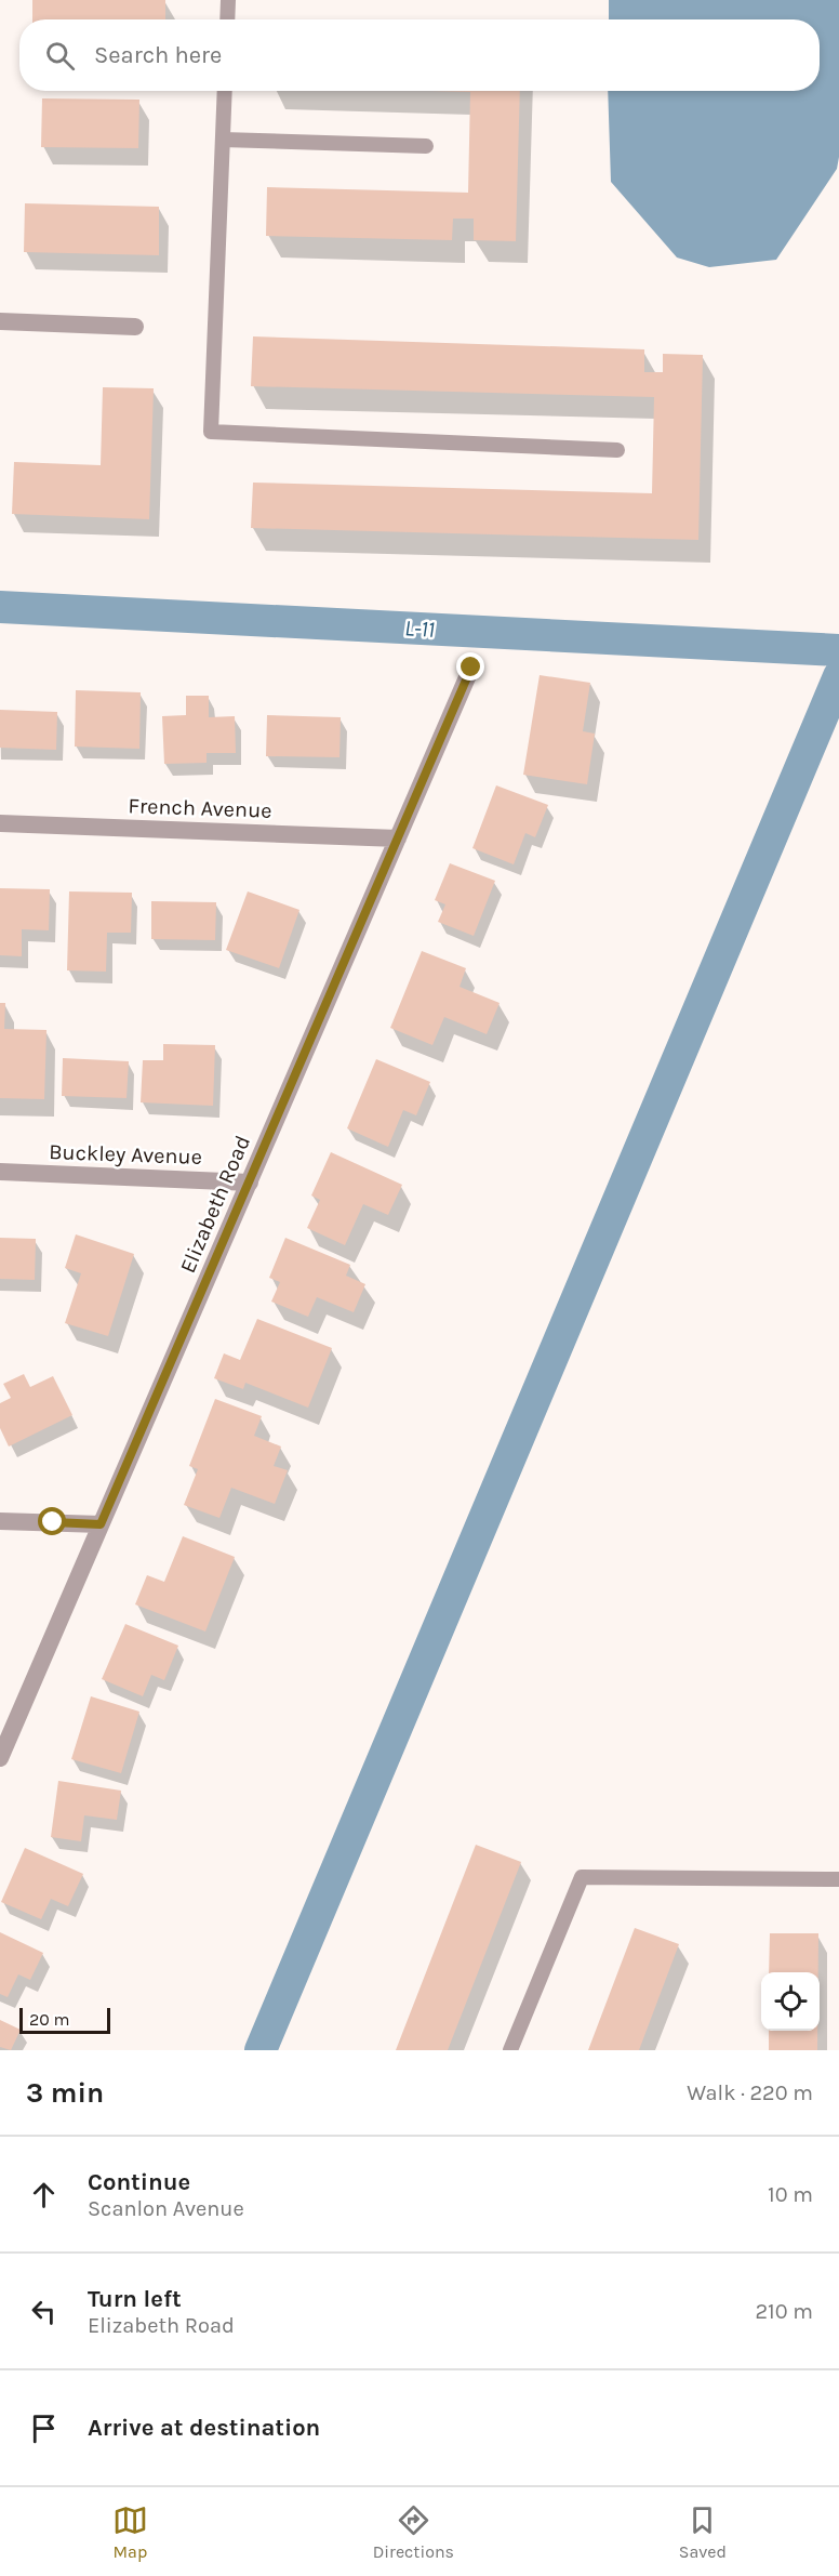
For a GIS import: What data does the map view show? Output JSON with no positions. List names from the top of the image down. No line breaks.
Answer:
{"streets":{"street":["French Avenue","Buckley Avenue","Elizabeth Road"]},"crossings":[["French Avenue","Elizabeth Road"],["Buckley Avenue","Elizabeth Road"]],"water":["L-11"],"scale_bar":"20 m","page":{"search":"Search here","scale":"20 m","heading":["3 min","Walk · 220 m"],"list":[["Continue","Scanlon Avenue","10 m"],["Turn left","Elizabeth Road","210 m"],"Arrive at destination"],"nav":["Map","Directions","Saved"]}}
